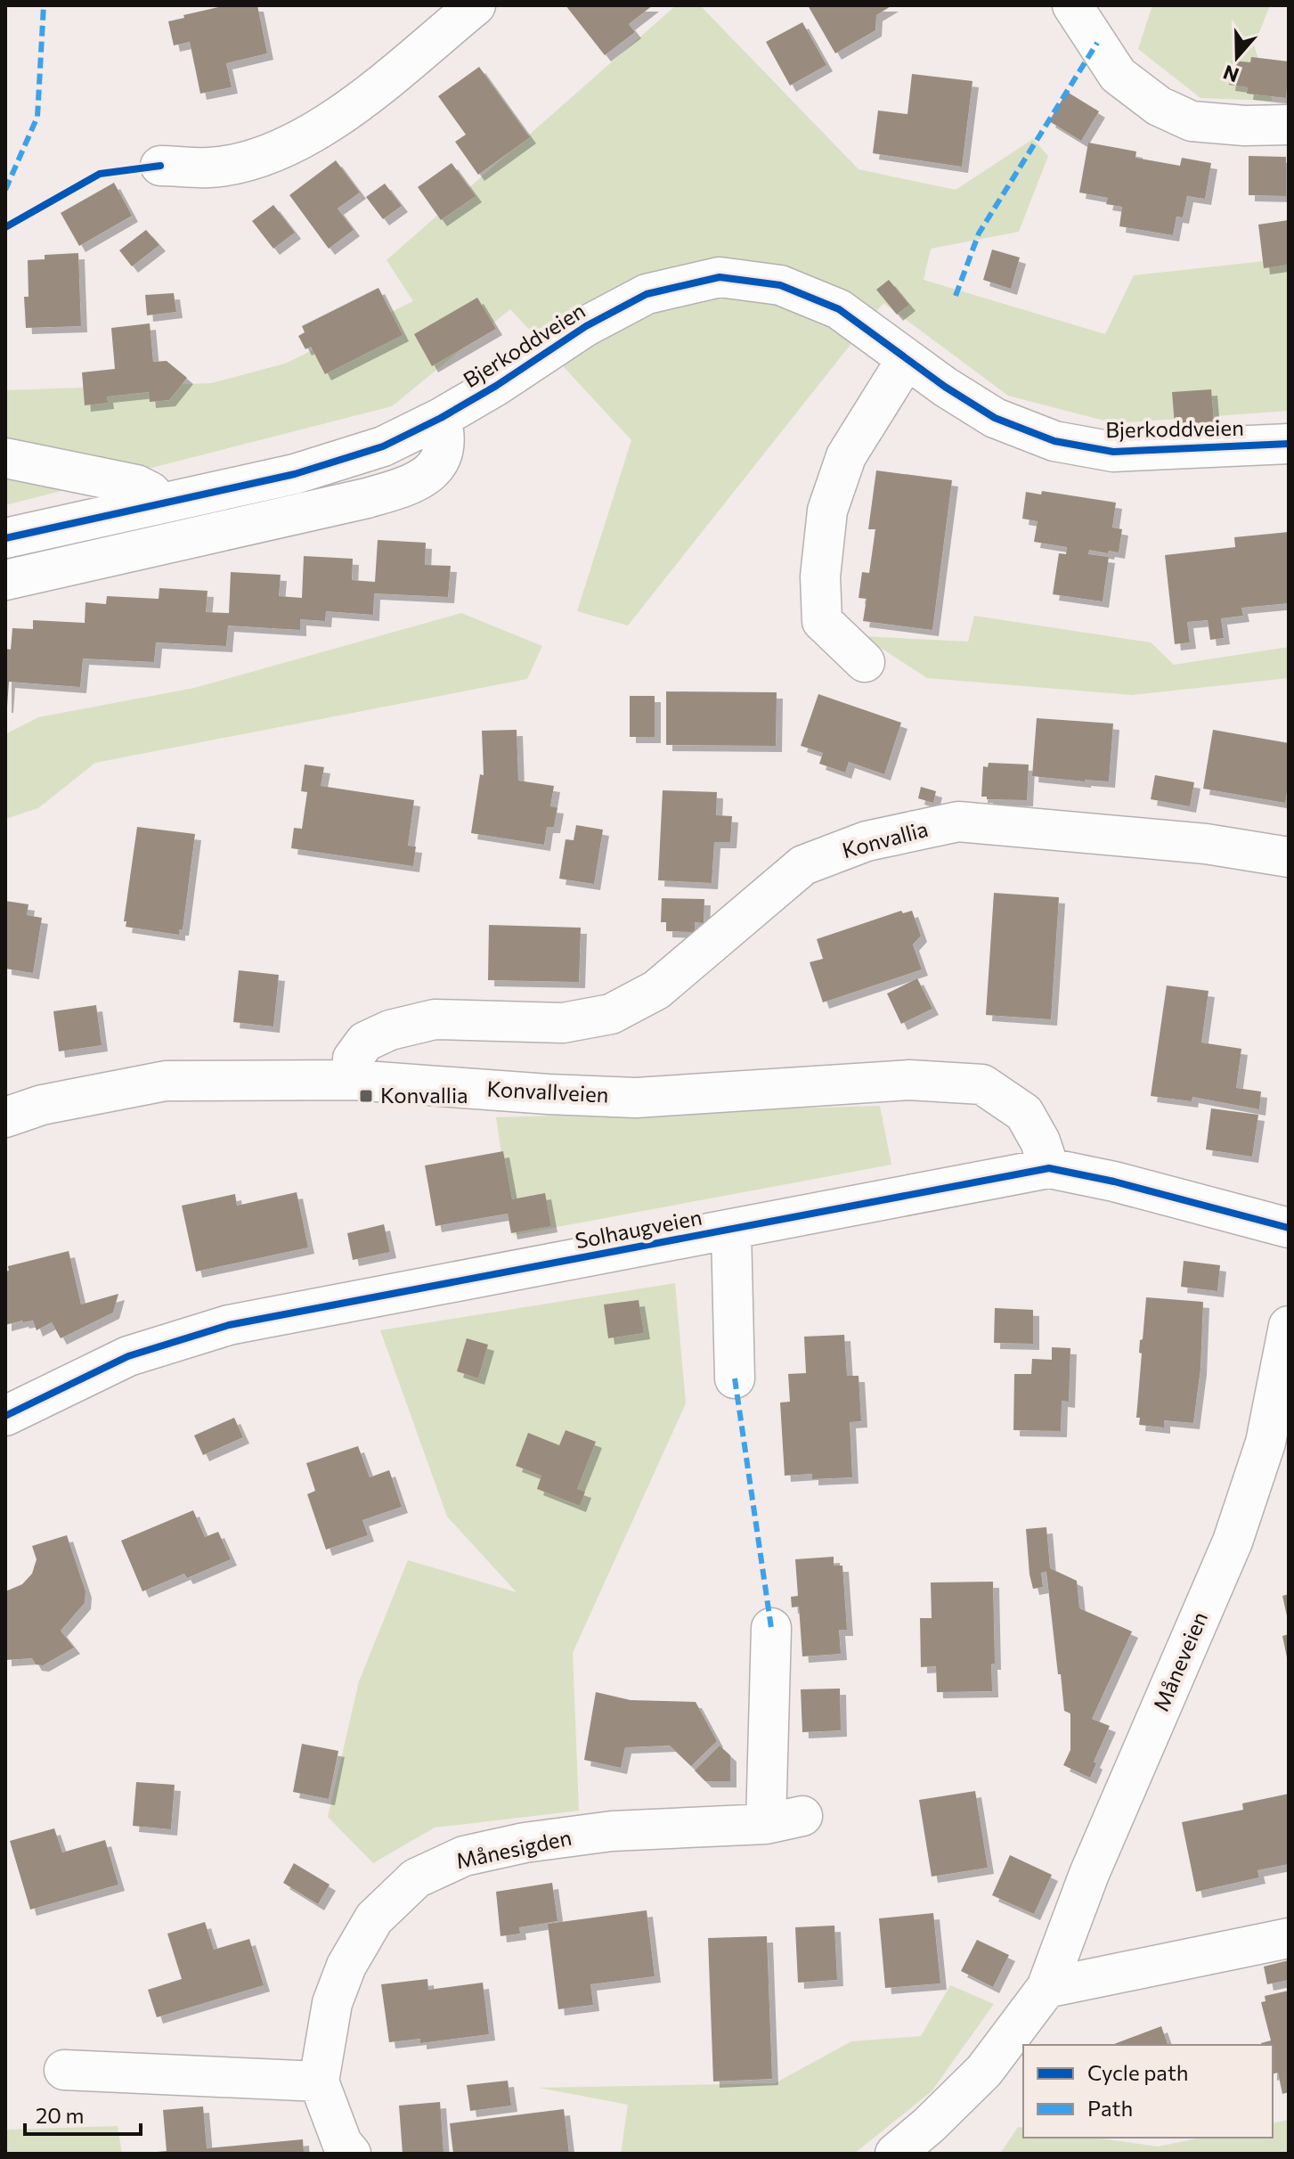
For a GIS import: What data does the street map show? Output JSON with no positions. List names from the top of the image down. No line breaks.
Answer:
{"streets":{"street":["Bjerkoddveien","Konvallia","Konvallveien","Solhaugveien","Måneveien","Månesigden"]},"crossings":[["Konvallia","Konvallveien"],["Konvallveien","Solhaugveien"]],"places":{"transit":["Konvallia"]},"legend":["Cycle path","Path"],"scale_bar":"20 m","north":"bottom"}
